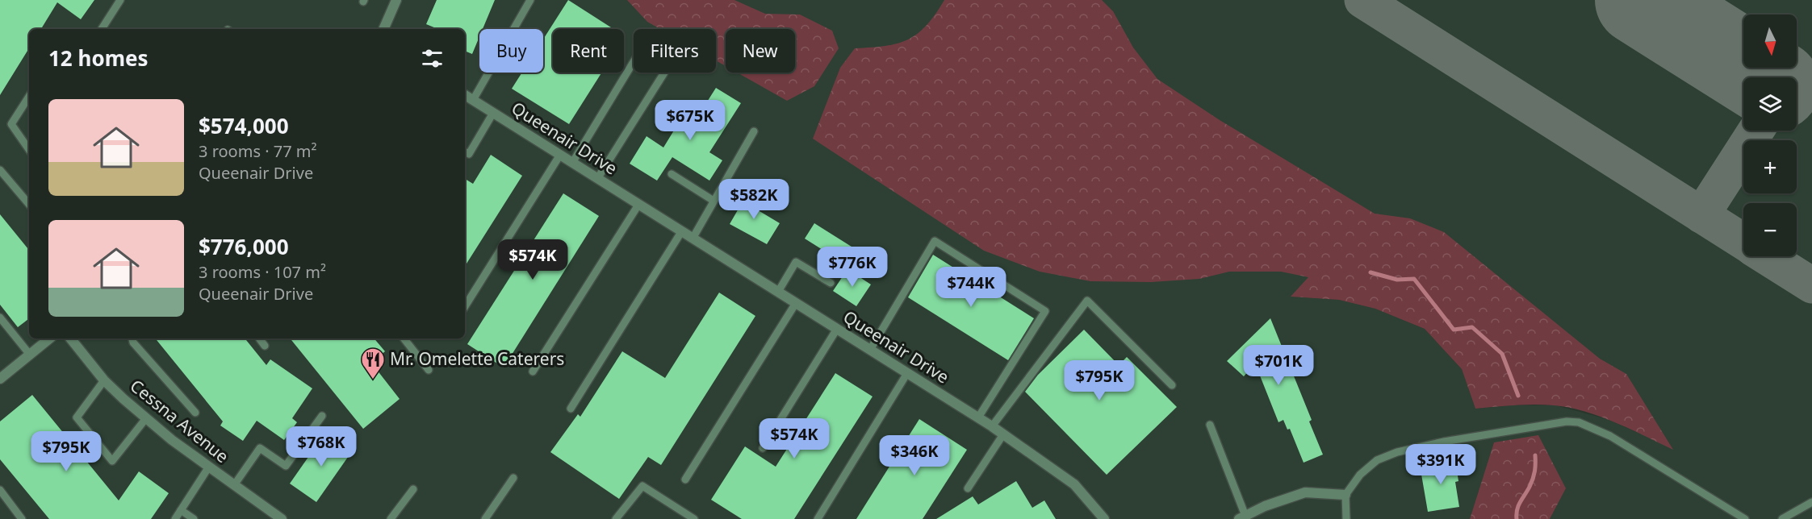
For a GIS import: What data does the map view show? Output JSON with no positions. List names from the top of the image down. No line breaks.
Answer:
{"streets":{"street":["Queenair Drive","Cessna Avenue"]},"places":{"restaurant":["Mr. Omelette Caterers"]},"north":"bottom","page":{"map_buttons":["+","−"],"chip":["Buy","Rent","Filters","New"],"heading":"12 homes","list":[{"name":"$574,000","note":"3 rooms · 77 m² · Queenair Drive"},{"name":"$776,000","note":"3 rooms · 107 m² · Queenair Drive"}],"price":["$675K","$582K","$574K","$776K","$744K","$701K","$795K","$574K","$768K","$795K","$346K","$391K"]}}
